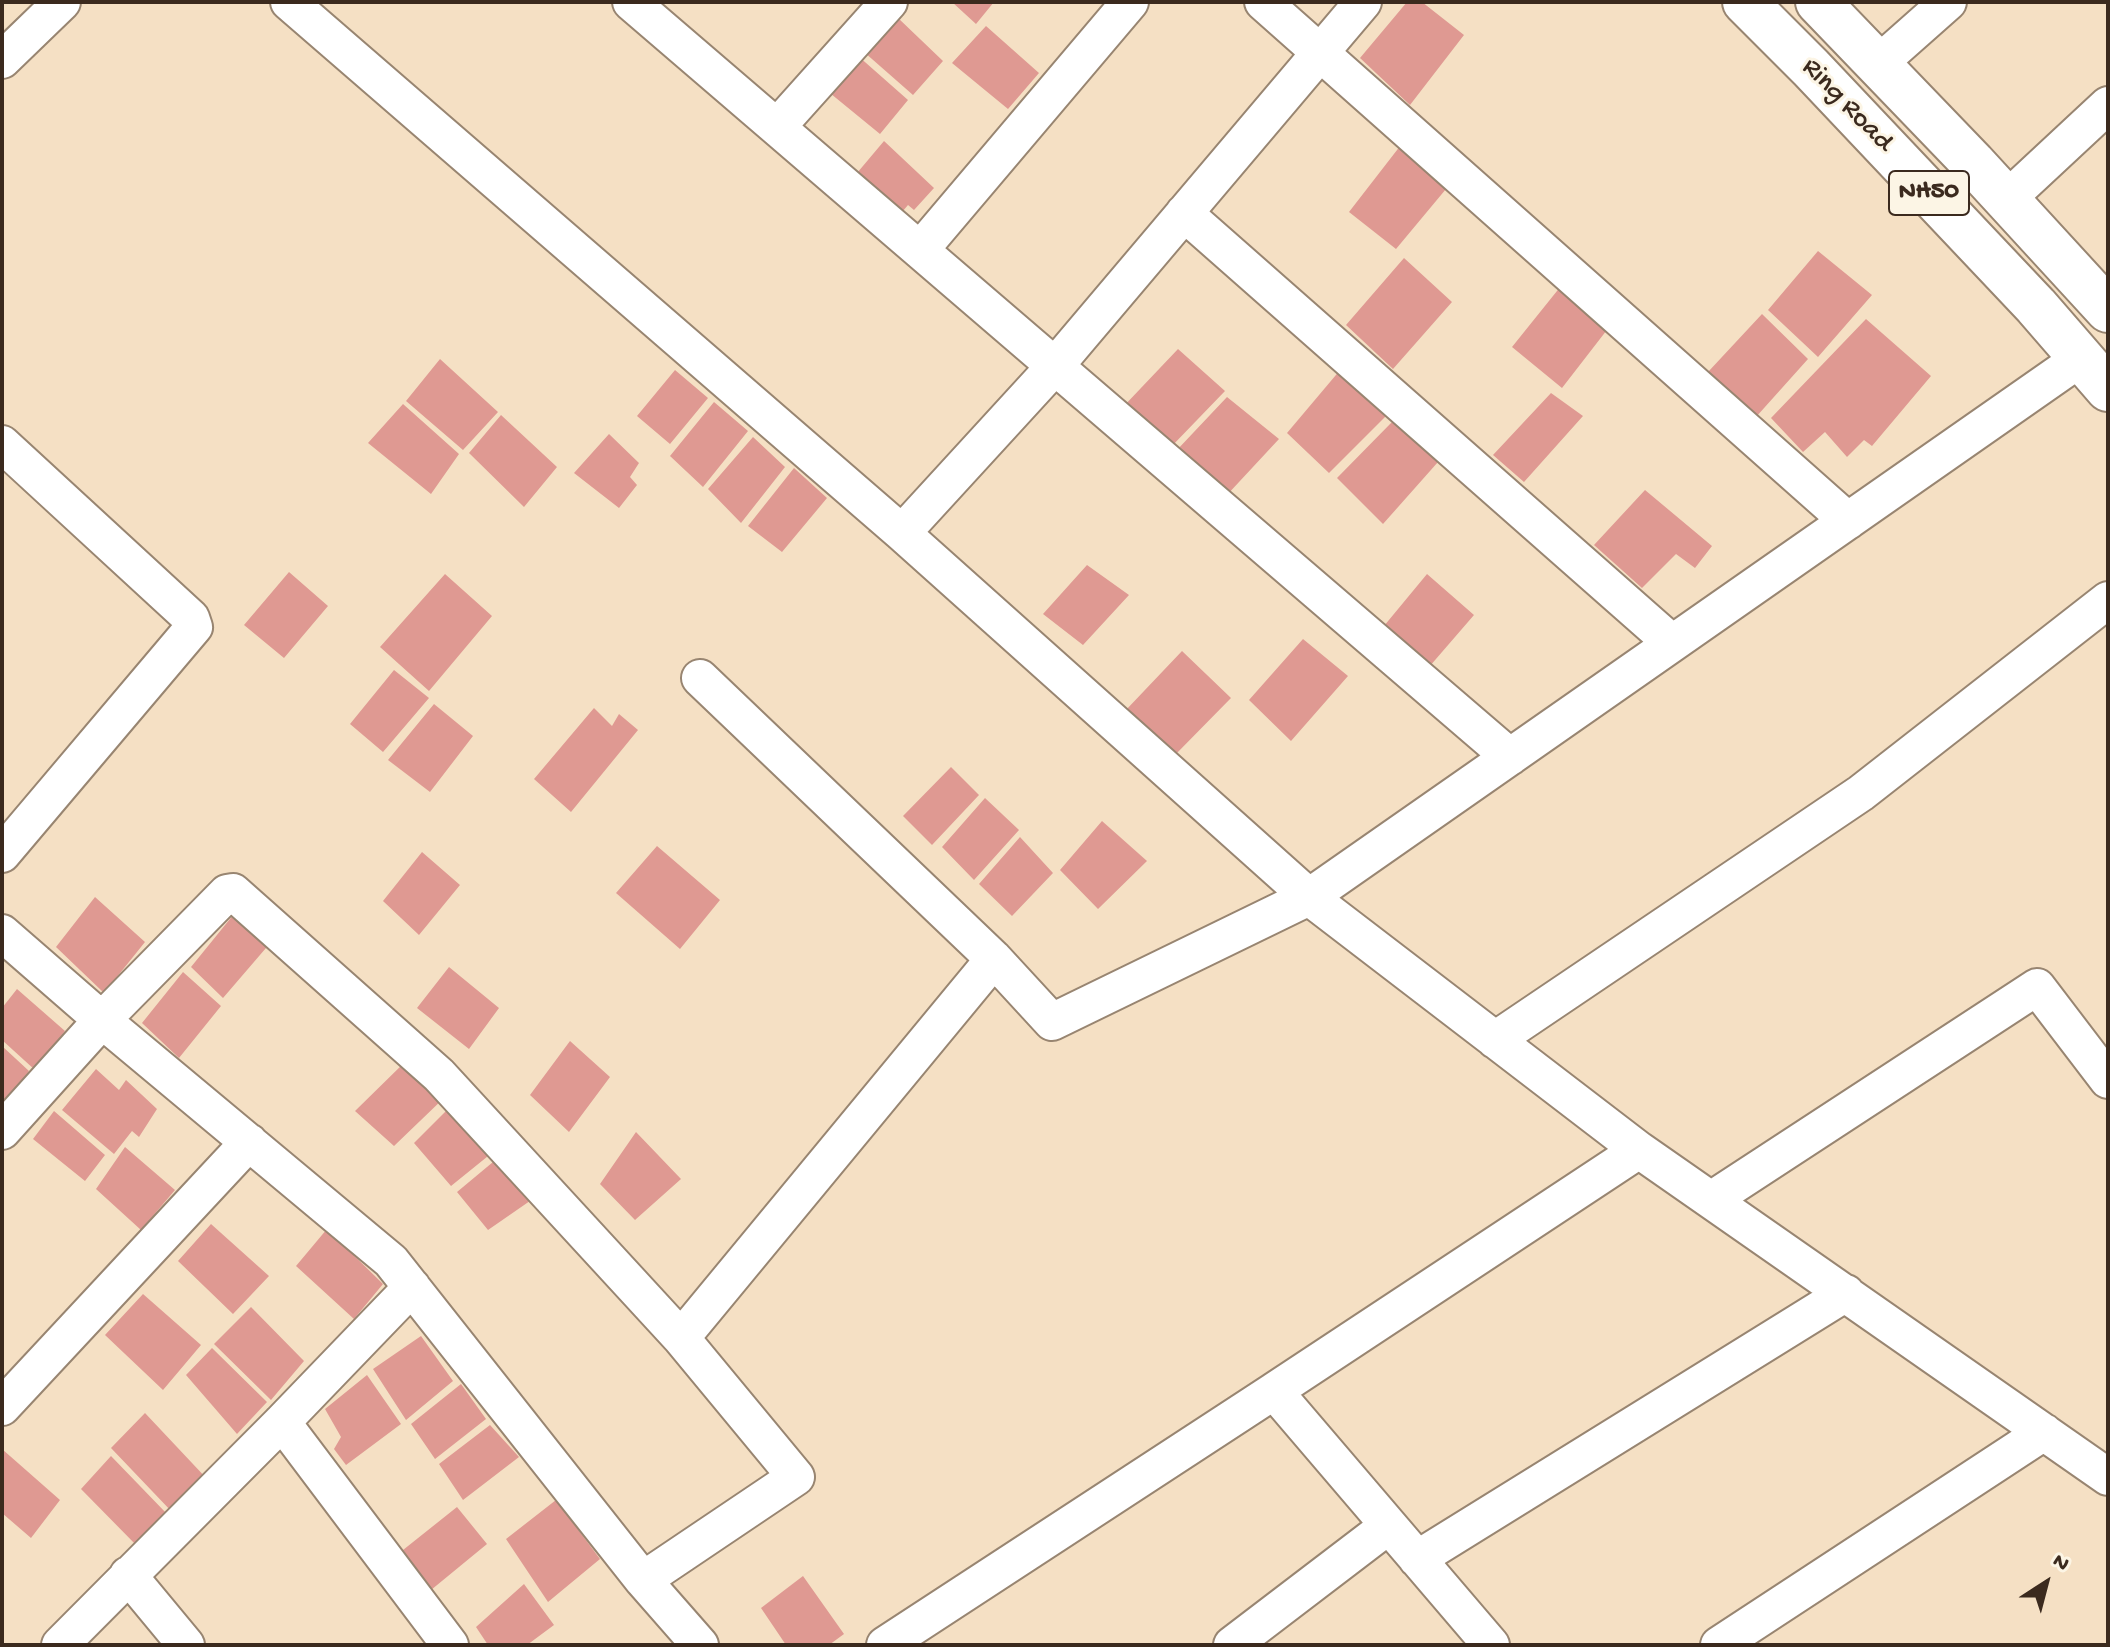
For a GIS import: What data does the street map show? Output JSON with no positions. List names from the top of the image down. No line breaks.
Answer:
{"streets":{"highway":["Ring Road","NH50"]},"north":"top right"}
